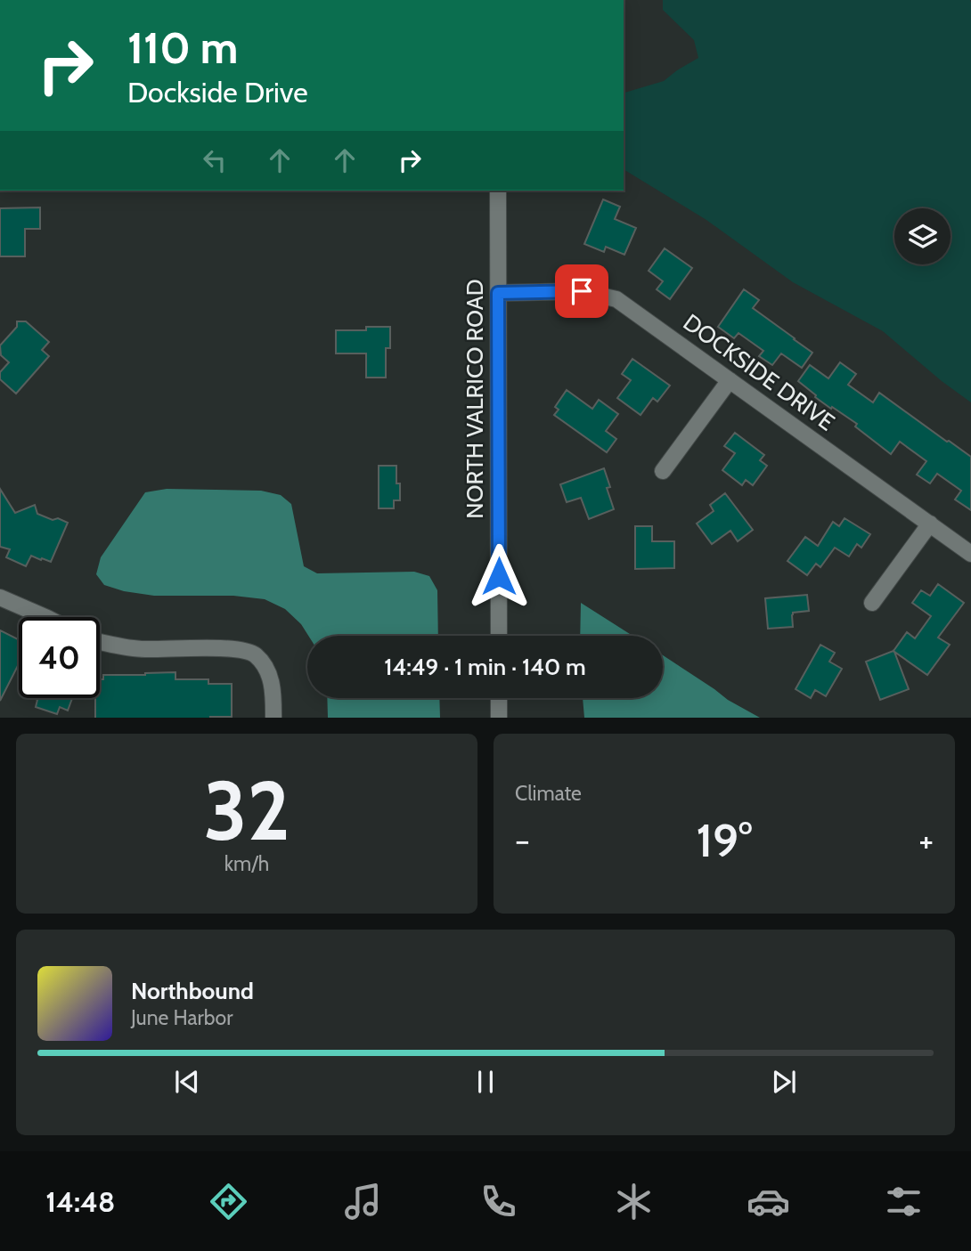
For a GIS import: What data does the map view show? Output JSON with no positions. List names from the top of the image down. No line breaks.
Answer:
{"streets":{"street":["DOCKSIDE DRIVE","NORTH VALRICO ROAD"]},"crossings":[["DOCKSIDE DRIVE","NORTH VALRICO ROAD"]],"page":{"turn":["110 m","Dockside Drive"],"limit":"40","trip":"14:49 · 1 min · 140 m","tile":[["32","km/h"],"Climate"],"heat":["−","19°","+"],"song":["Northbound","June Harbor"],"tabs":"14:48"}}
